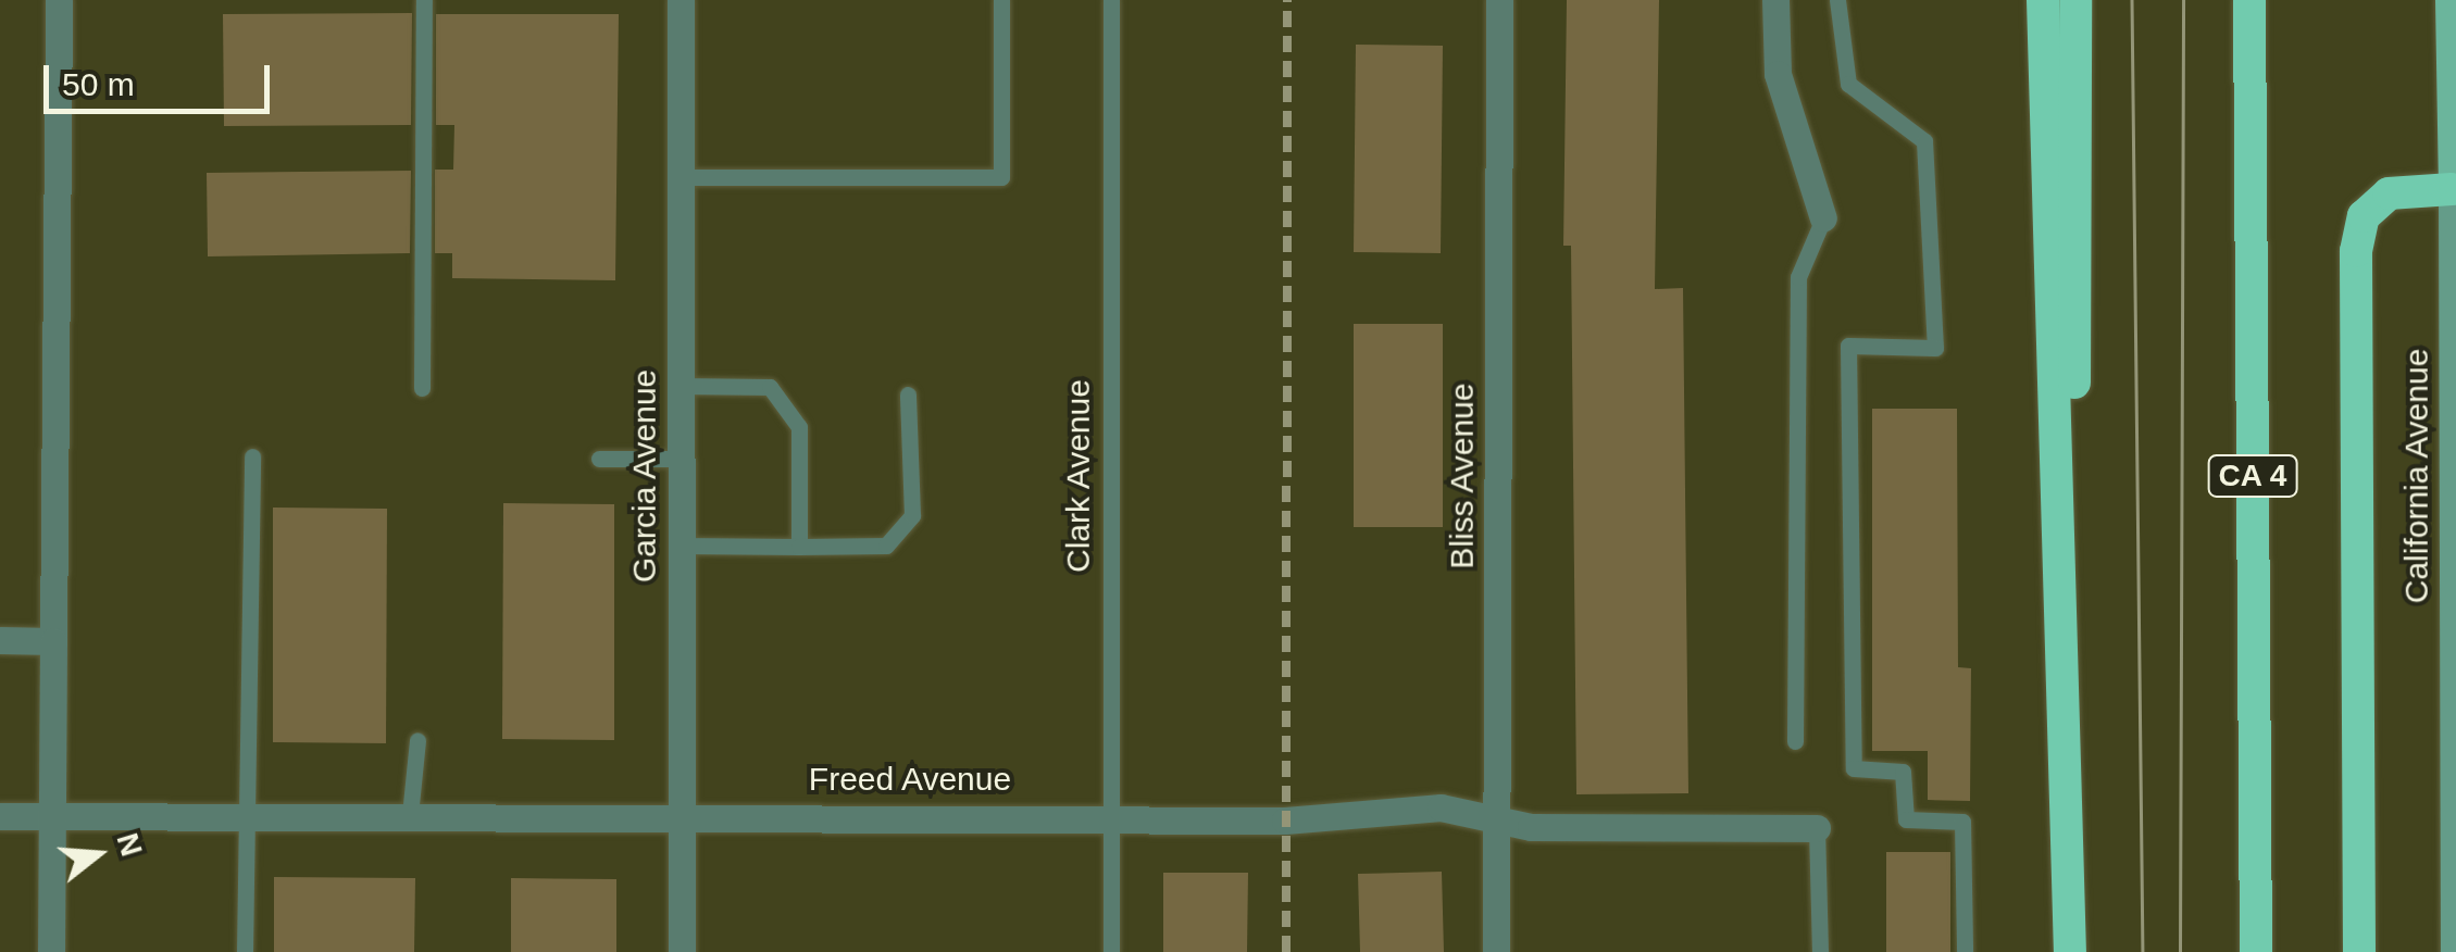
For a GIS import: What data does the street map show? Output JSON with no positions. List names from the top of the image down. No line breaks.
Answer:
{"streets":{"highway":["CA 4"],"main road":["California Avenue"],"street":["Garcia Avenue","Bliss Avenue","Freed Avenue"],"lane":["Clark Avenue"]},"crossings":[["Garcia Avenue","Freed Avenue"],["Clark Avenue","Freed Avenue"],["Bliss Avenue","Freed Avenue"]],"scale_bar":"50 m","north":"right"}
